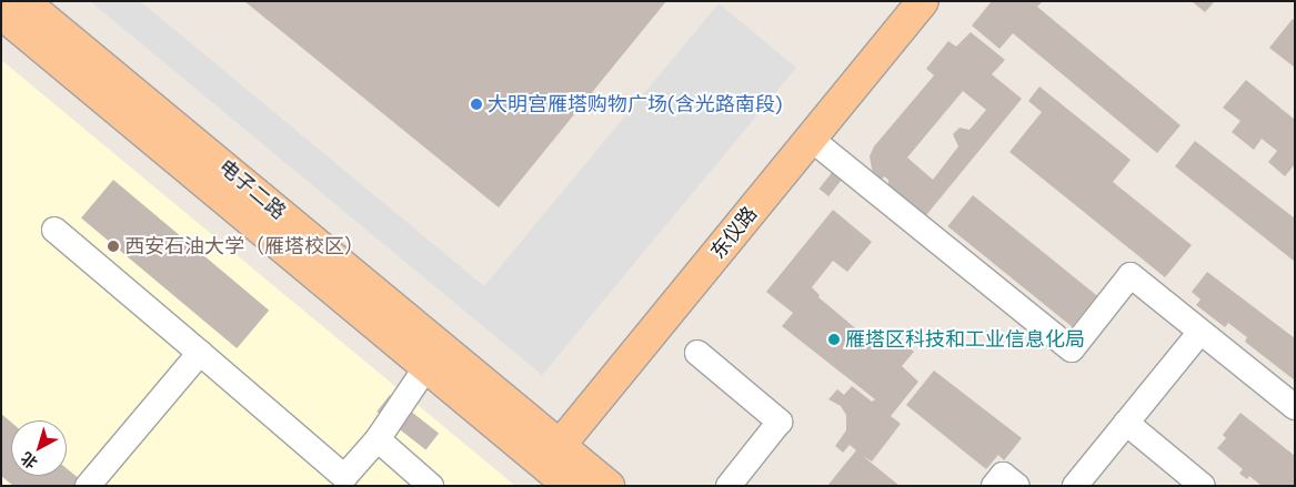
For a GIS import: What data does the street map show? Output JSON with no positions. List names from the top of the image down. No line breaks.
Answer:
{"streets":{"main road":["电子二路","东仪路"]},"crossings":[["电子二路","东仪路"]],"places":["大明宫雁塔购物广场(含光路南段)","西安石油大学（雁塔校区）","雁塔区科技和工业信息化局"],"north":"bottom left"}
